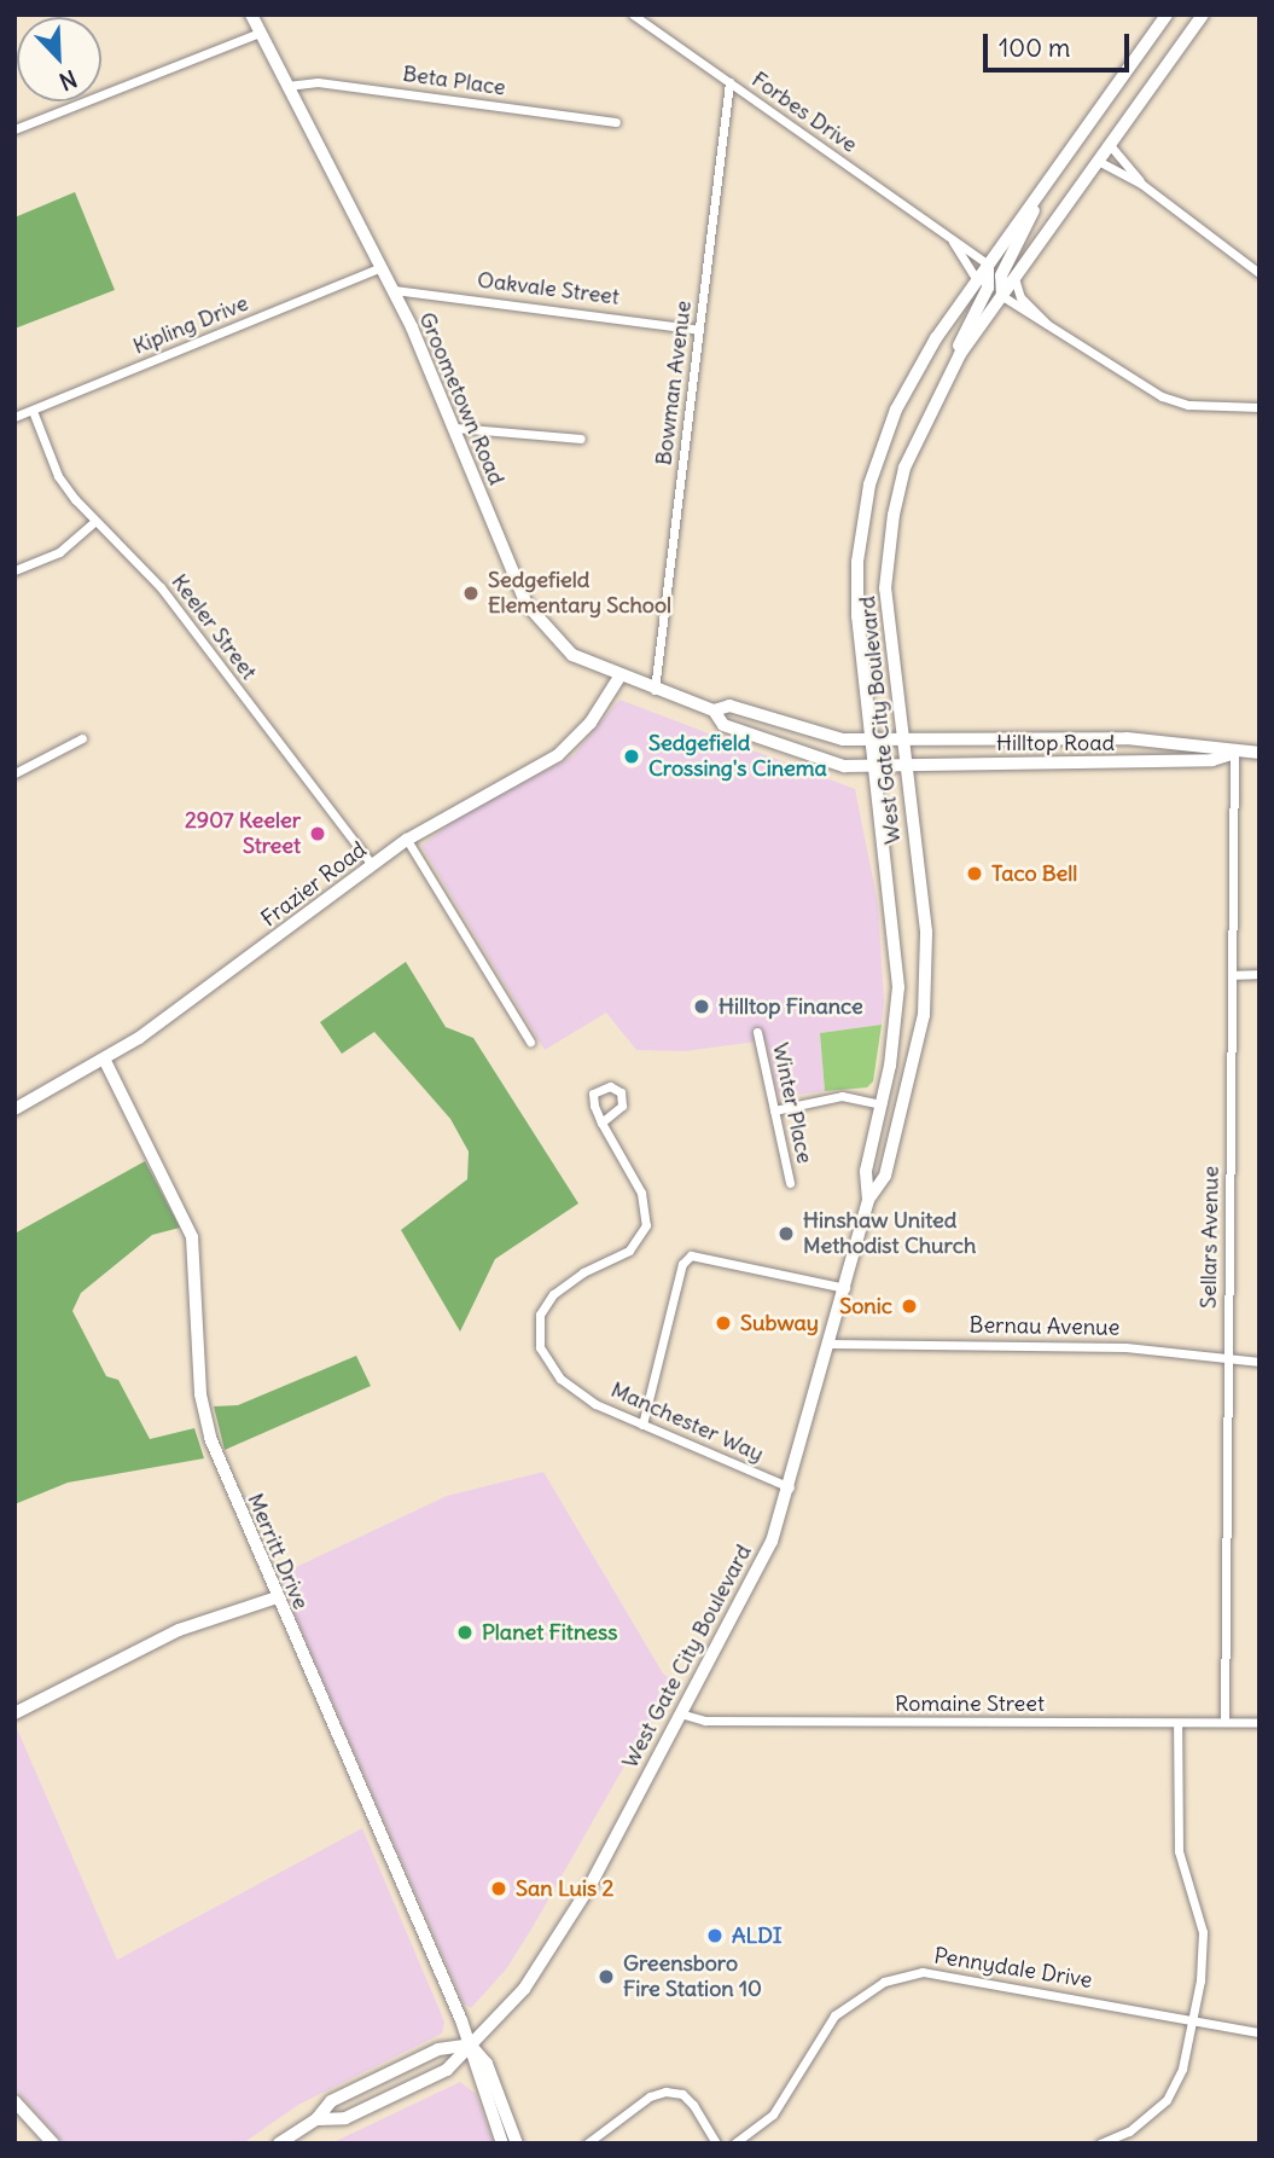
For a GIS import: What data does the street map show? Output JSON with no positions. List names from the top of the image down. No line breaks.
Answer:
{"streets":{"main road":["Groometown Road","West Gate City Boulevard","Hilltop Road","Frazier Road","Merritt Drive"],"street":["Beta Place","Forbes Drive","Oakvale Street","Kipling Drive","Bowman Avenue","Keeler Street","Winter Place","Sellars Avenue","Bernau Avenue","Manchester Way","Romaine Street","Pennydale Drive"]},"crossings":[["Beta Place","Groometown Road"],["Forbes Drive","Bowman Avenue"],["Forbes Drive","West Gate City Boulevard"],["Oakvale Street","Bowman Avenue"],["Oakvale Street","Groometown Road"],["Kipling Drive","Groometown Road"],["Kipling Drive","Keeler Street"],["Bowman Avenue","Groometown Road"],["Groometown Road","West Gate City Boulevard"],["Groometown Road","Hilltop Road"],["Groometown Road","Frazier Road"],["Keeler Street","Frazier Road"],["West Gate City Boulevard","Hilltop Road"],["West Gate City Boulevard","Bernau Avenue"],["West Gate City Boulevard","Manchester Way"],["West Gate City Boulevard","Merritt Drive"],["West Gate City Boulevard","Romaine Street"],["Hilltop Road","Sellars Avenue"],["Frazier Road","Merritt Drive"],["Sellars Avenue","Bernau Avenue"],["Sellars Avenue","Romaine Street"]],"places":["Sedgefield Elementary School","Sedgefield Crossing's Cinema","2907 Keeler Street","Taco Bell","Hilltop Finance","Hinshaw United Methodist Church","Sonic","Subway","Planet Fitness","San Luis 2","ALDI","Greensboro Fire Station 10"],"scale_bar":"100 m","north":"bottom right"}
